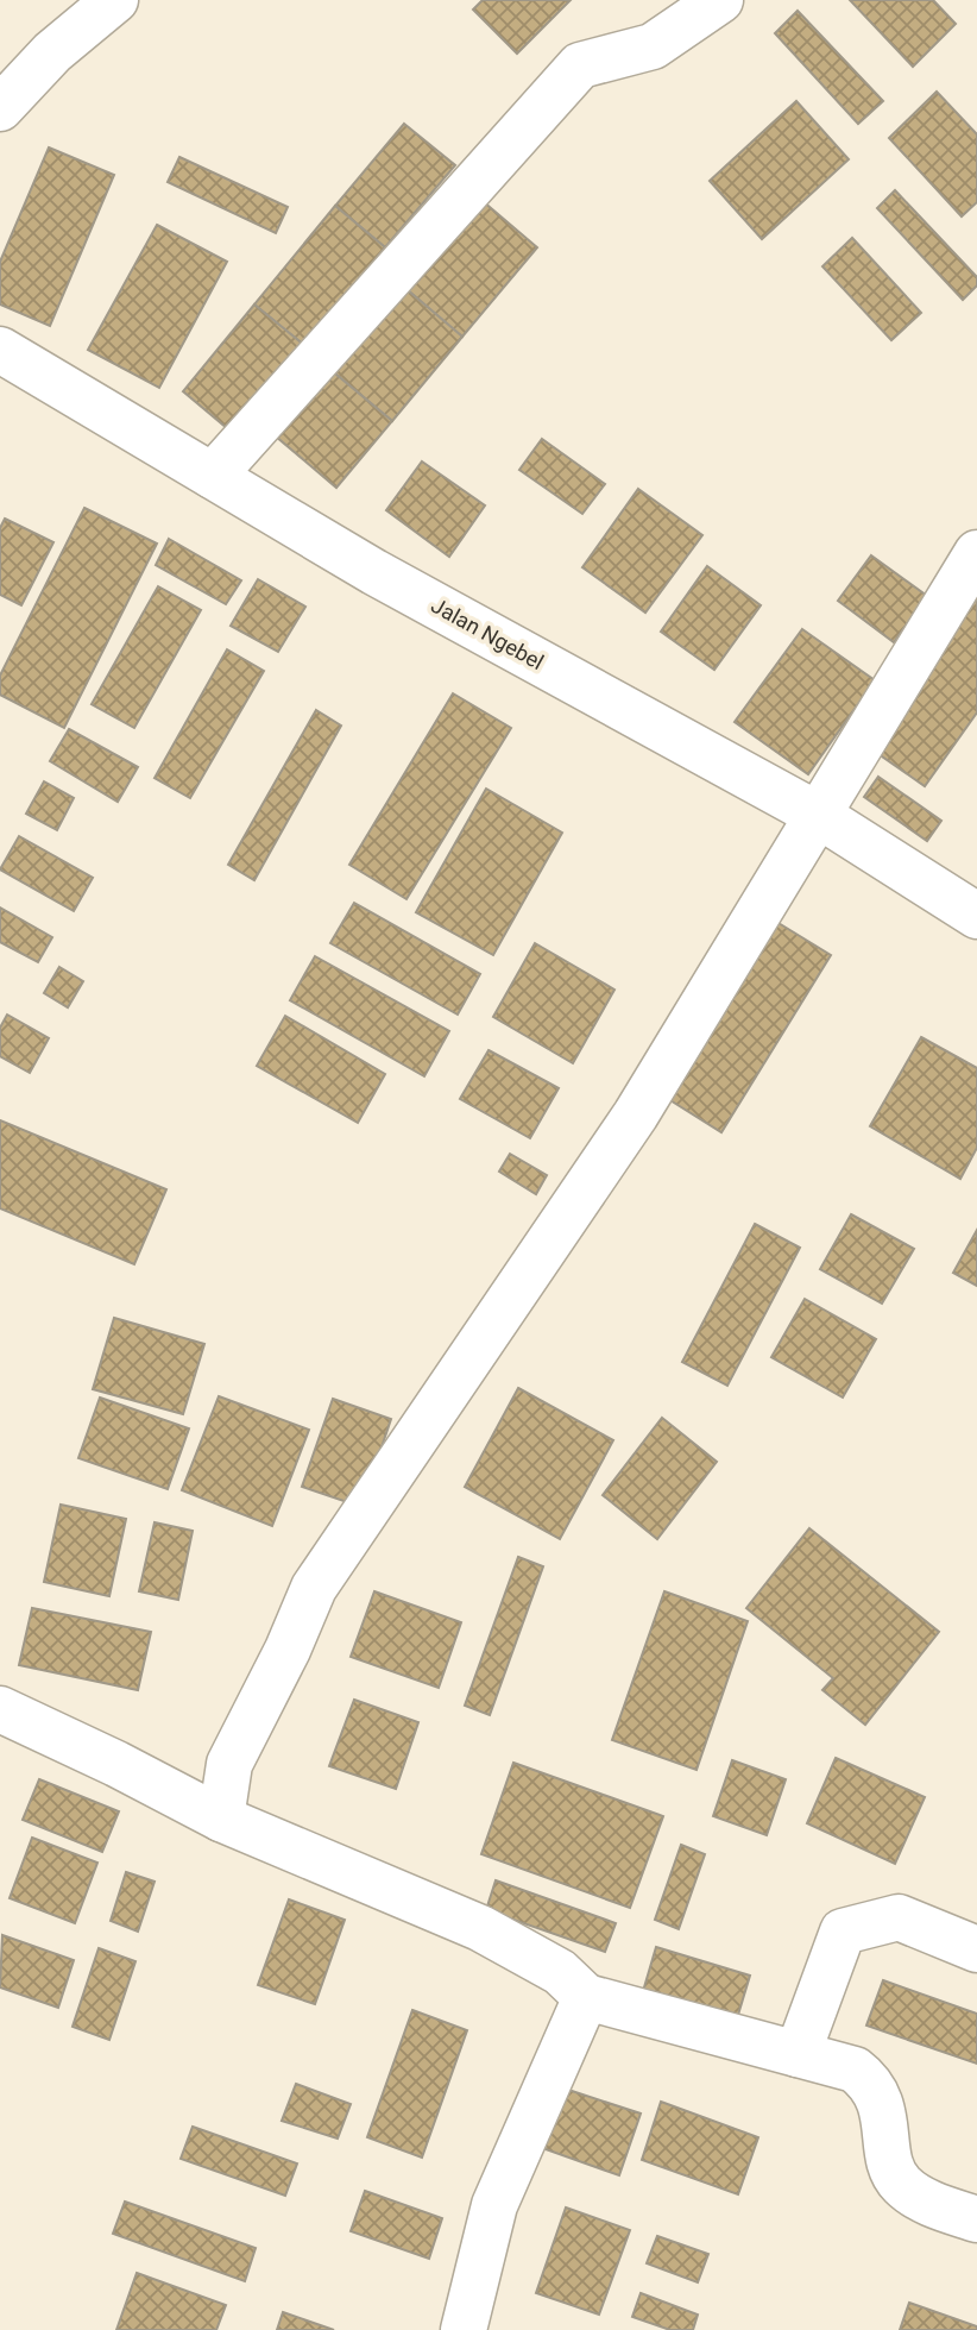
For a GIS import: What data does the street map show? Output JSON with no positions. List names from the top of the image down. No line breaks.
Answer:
{"streets":{"street":["Jalan Ngebel"]}}
